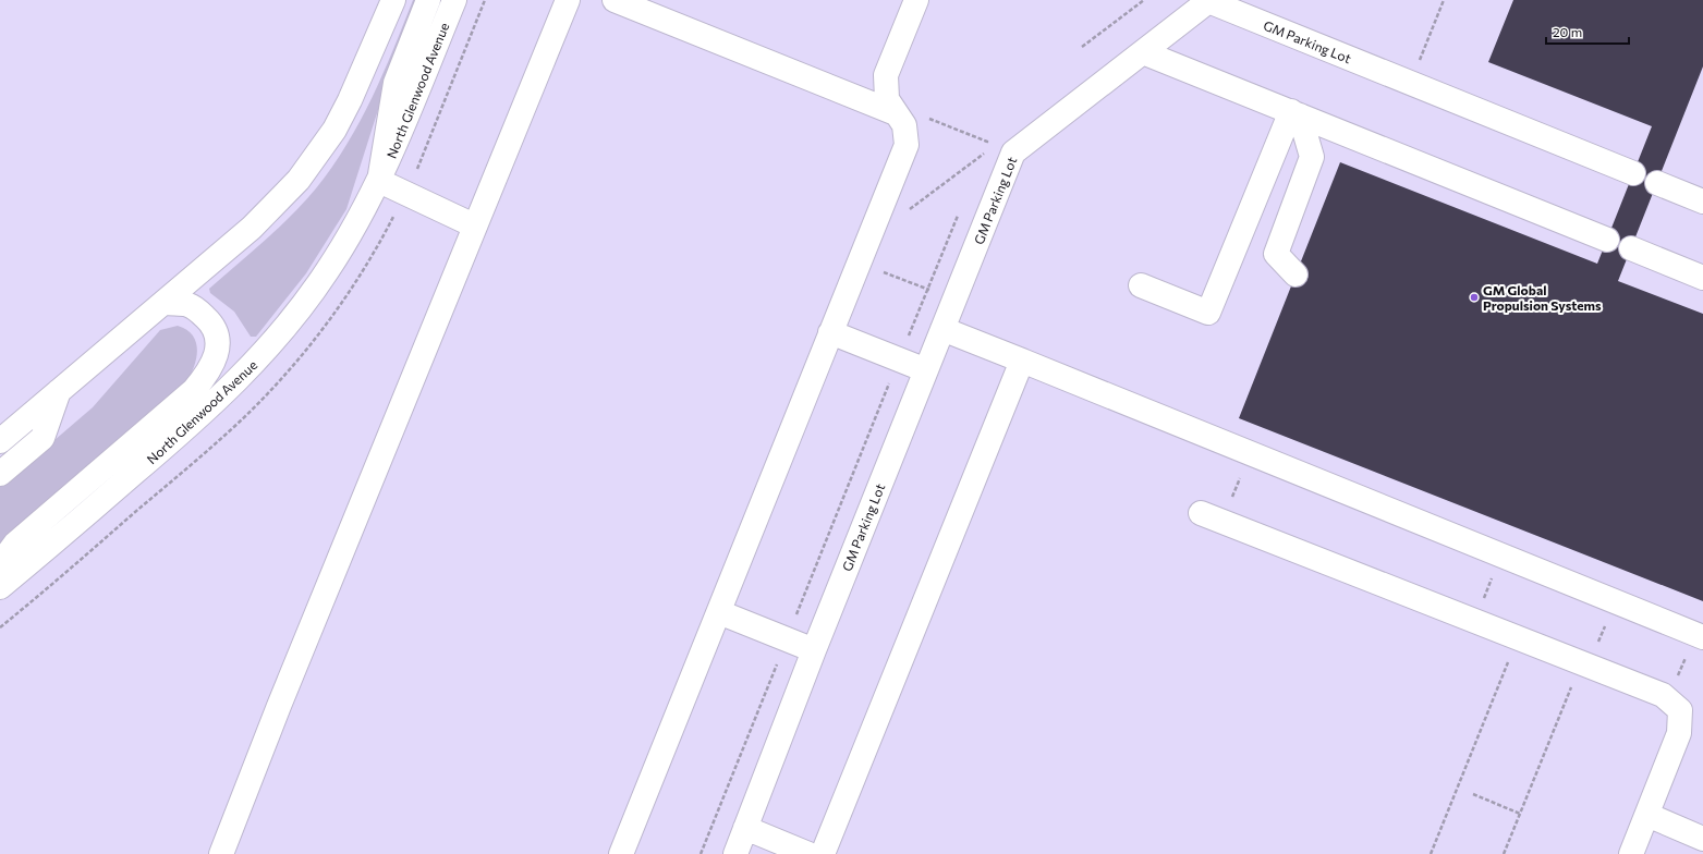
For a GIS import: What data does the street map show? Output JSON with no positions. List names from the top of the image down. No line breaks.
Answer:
{"streets":{"street":["GM Parking Lot","North Glenwood Avenue"]},"places":["GM Global Propulsion Systems"],"scale_bar":"20 m"}
